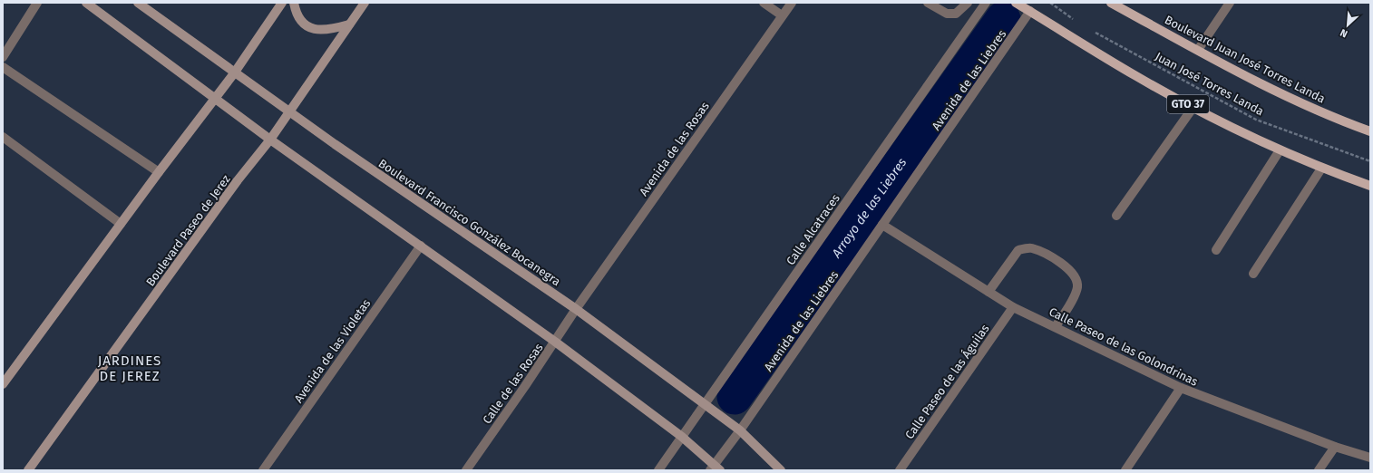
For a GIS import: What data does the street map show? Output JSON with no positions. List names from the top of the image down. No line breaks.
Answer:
{"streets":{"main road":["Boulevard Juan José Torres Landa","GTO 37","Boulevard Francisco González Bocanegra","Boulevard Paseo de Jerez"],"street":["Avenida de las Liebres","Avenida de las Rosas","Calle Alcatraces","Calle Paseo de las Golondrinas","Avenida de las Violetas","Calle Paseo de las Águilas","Calle de las Rosas"],"path":["Juan José Torres Landa"]},"crossings":[["Avenida de las Liebres","GTO 37"],["Avenida de las Liebres","Boulevard Francisco González Bocanegra"],["Avenida de las Liebres","Calle Paseo de las Golondrinas"],["Avenida de las Rosas","Boulevard Francisco González Bocanegra"],["Avenida de las Rosas","Calle de las Rosas"],["Boulevard Francisco González Bocanegra","Calle Alcatraces"],["Boulevard Francisco González Bocanegra","Boulevard Paseo de Jerez"],["Boulevard Francisco González Bocanegra","Calle de las Rosas"],["Calle Paseo de las Golondrinas","Calle Paseo de las Águilas"]],"districts":["JARDINES DE JEREZ"],"water":["Arroyo de las Liebres"],"north":"bottom left"}
